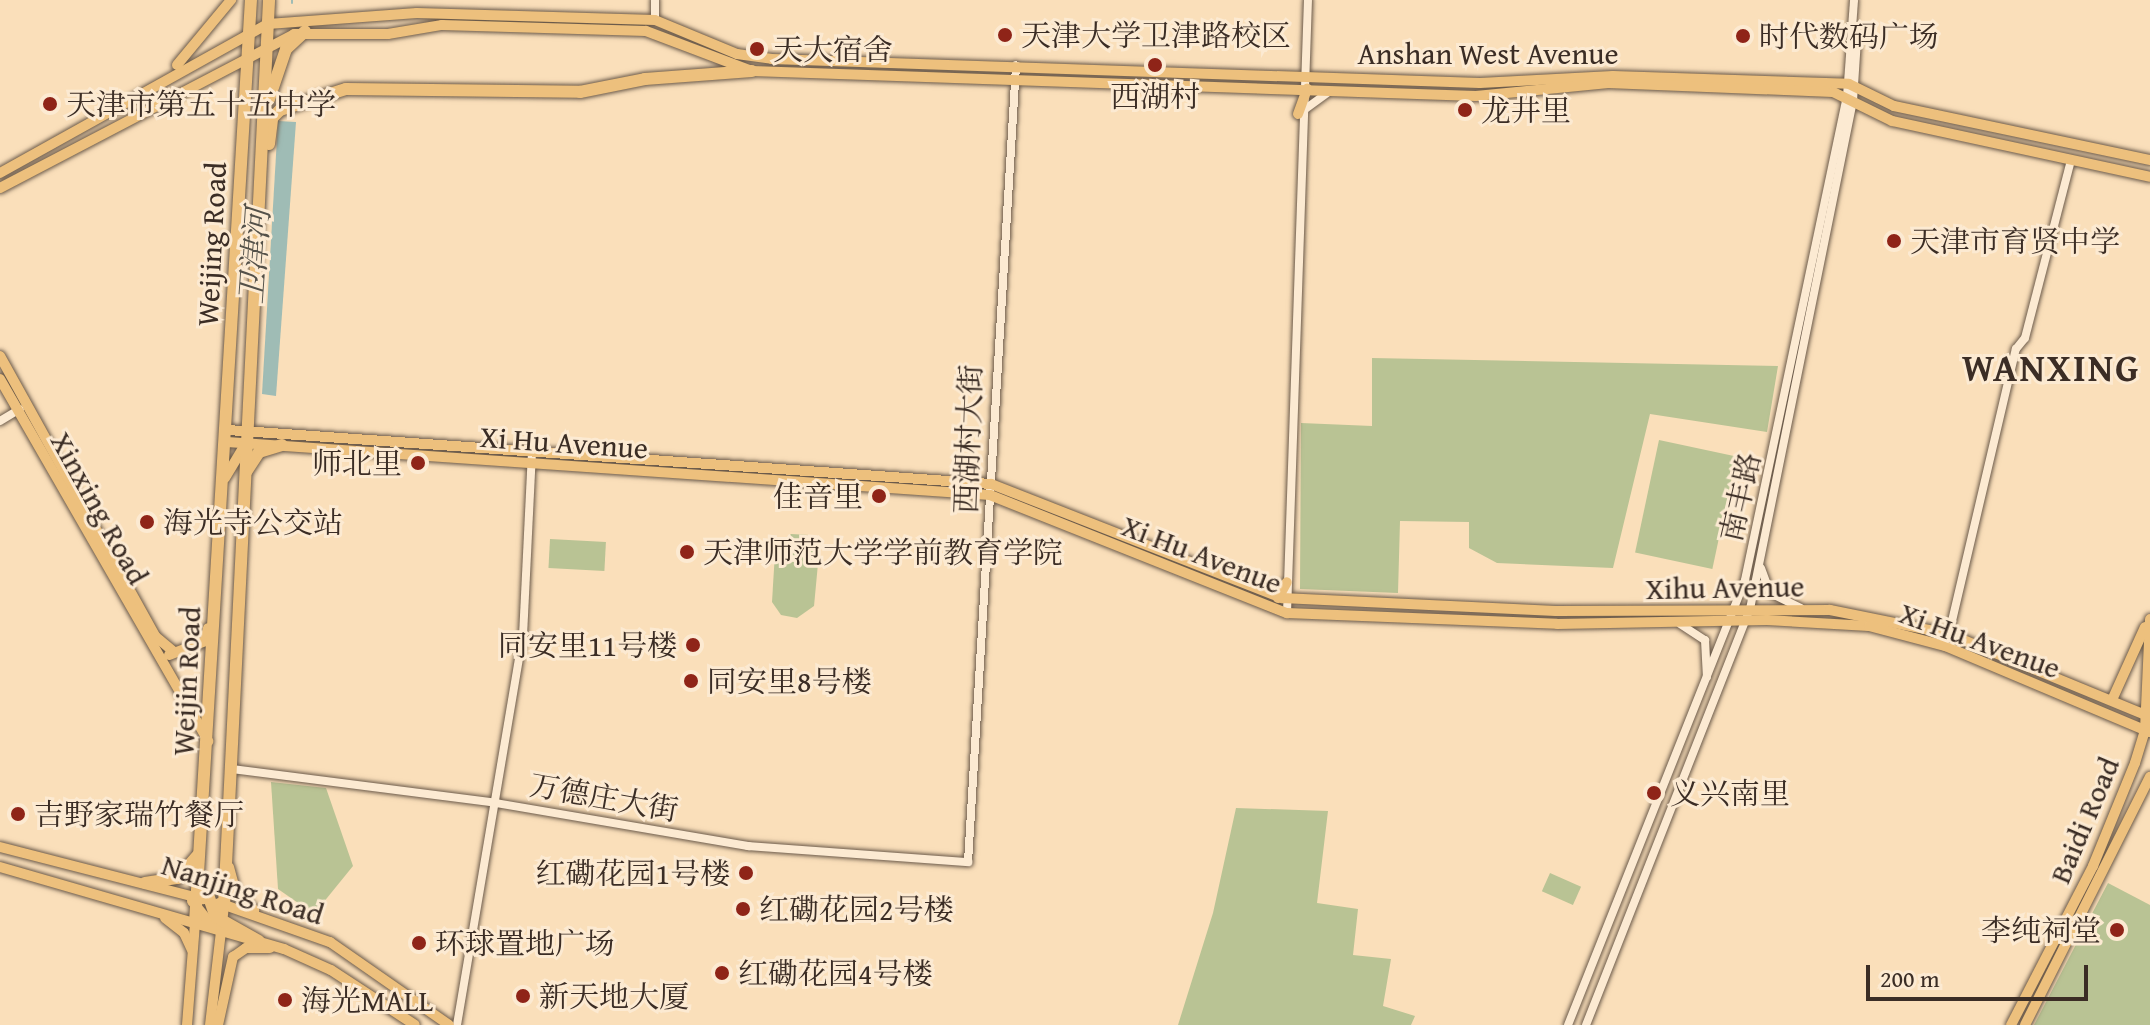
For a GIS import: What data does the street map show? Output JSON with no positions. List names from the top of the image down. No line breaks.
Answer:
{"streets":{"highway":["Weijing Road","Weijin Road"],"main road":["Anshan West Avenue","Xi Hu Avenue","Xinxing Road","Xihu Avenue","Baidi Road","Nanjing Road"],"street":["西湖村大街","南丰路","万德庄大街"]},"crossings":[["Anshan West Avenue","Weijing Road"],["Anshan West Avenue","西湖村大街"],["Anshan West Avenue","南丰路"],["Weijing Road","Xi Hu Avenue"],["Weijing Road","Weijin Road"],["西湖村大街","Xi Hu Avenue"],["西湖村大街","万德庄大街"],["Xi Hu Avenue","南丰路"],["Xi Hu Avenue","Xihu Avenue"],["Xi Hu Avenue","Weijin Road"],["Xi Hu Avenue","Baidi Road"],["南丰路","Xihu Avenue"],["Xinxing Road","Weijin Road"],["Xihu Avenue","Baidi Road"],["Weijin Road","万德庄大街"],["Weijin Road","Nanjing Road"]],"districts":["WANXING"],"water":["卫津河"],"places":["天津大学卫津路校区","时代数码广场","天大宿舍","西湖村","天津市第五十五中学","龙井里","天津市育贤中学","师北里","佳音里","海光寺公交站","天津师范大学学前教育学院","同安里11号楼","同安里8号楼","义兴南里","吉野家瑞竹餐厅","红磡花园1号楼","红磡花园2号楼","李纯祠堂","环球置地广场","红磡花园4号楼","新天地大厦","海光MALL"],"scale_bar":"200 m"}
